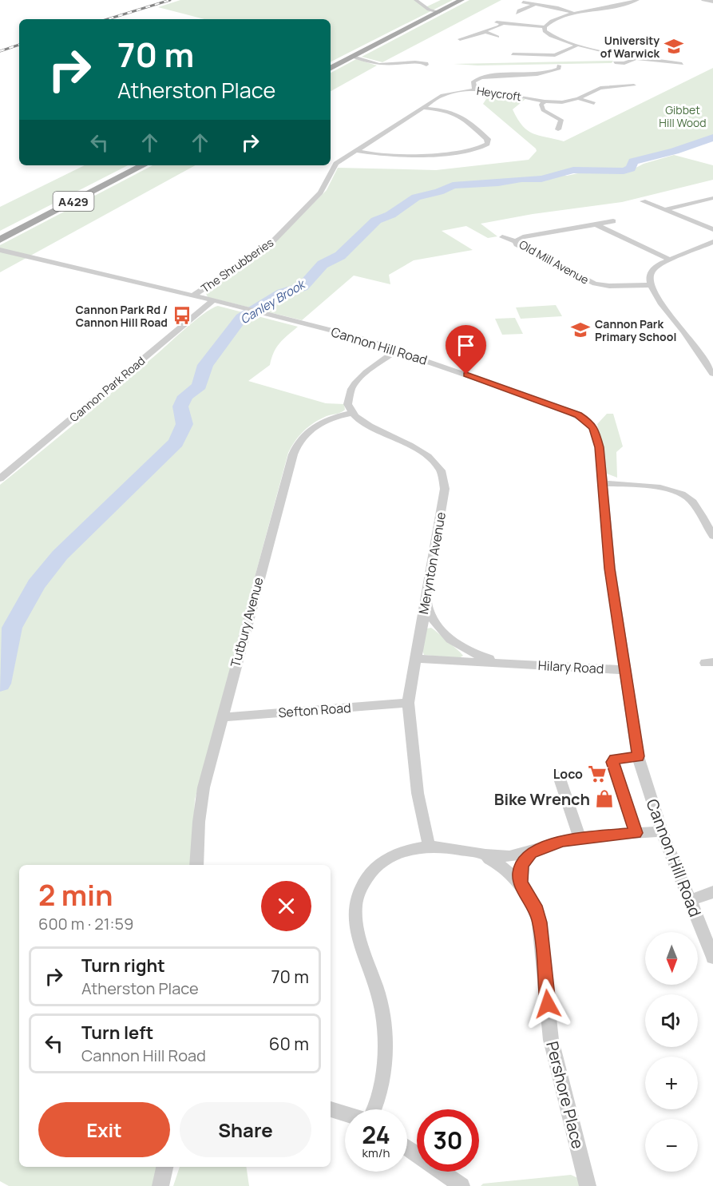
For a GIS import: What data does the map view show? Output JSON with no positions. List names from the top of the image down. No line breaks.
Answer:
{"streets":{"main road":["A429"],"street":["Heycroft","Old Mill Avenue","The Shrubberies","Cannon Hill Road","Cannon Park Road","Merynton Avenue","Tutbury Avenue","Hilary Road","Sefton Road","Pershore Place"]},"crossings":[["Heycroft","The Shrubberies"],["The Shrubberies","Cannon Hill Road"],["Cannon Hill Road","Cannon Park Road"],["Cannon Hill Road","Hilary Road"],["Merynton Avenue","Tutbury Avenue"],["Merynton Avenue","Hilary Road"],["Merynton Avenue","Sefton Road"],["Tutbury Avenue","Sefton Road"]],"water":["Canley Brook"],"parks":["Gibbet Hill Wood"],"places":{"school or university":["University of Warwick","Cannon Park Primary School"],"bus stop":["Cannon Park Rd / Cannon Hill Road"],"supermarket":["Loco"],"shop":["Bike Wrench"]},"north":"bottom","page":{"turn":["70 m","Atherston Place"],"heading":["2 min","600 m · 21:59"],"map_buttons":["+","−"],"list":[{"name":"Turn right","note":"Atherston Place","value":"70 m"},{"name":"Turn left","note":"Cannon Hill Road","value":"60 m"}],"buttons":["Exit","Share"],"speed":"24 km/h","limit":"30"}}
